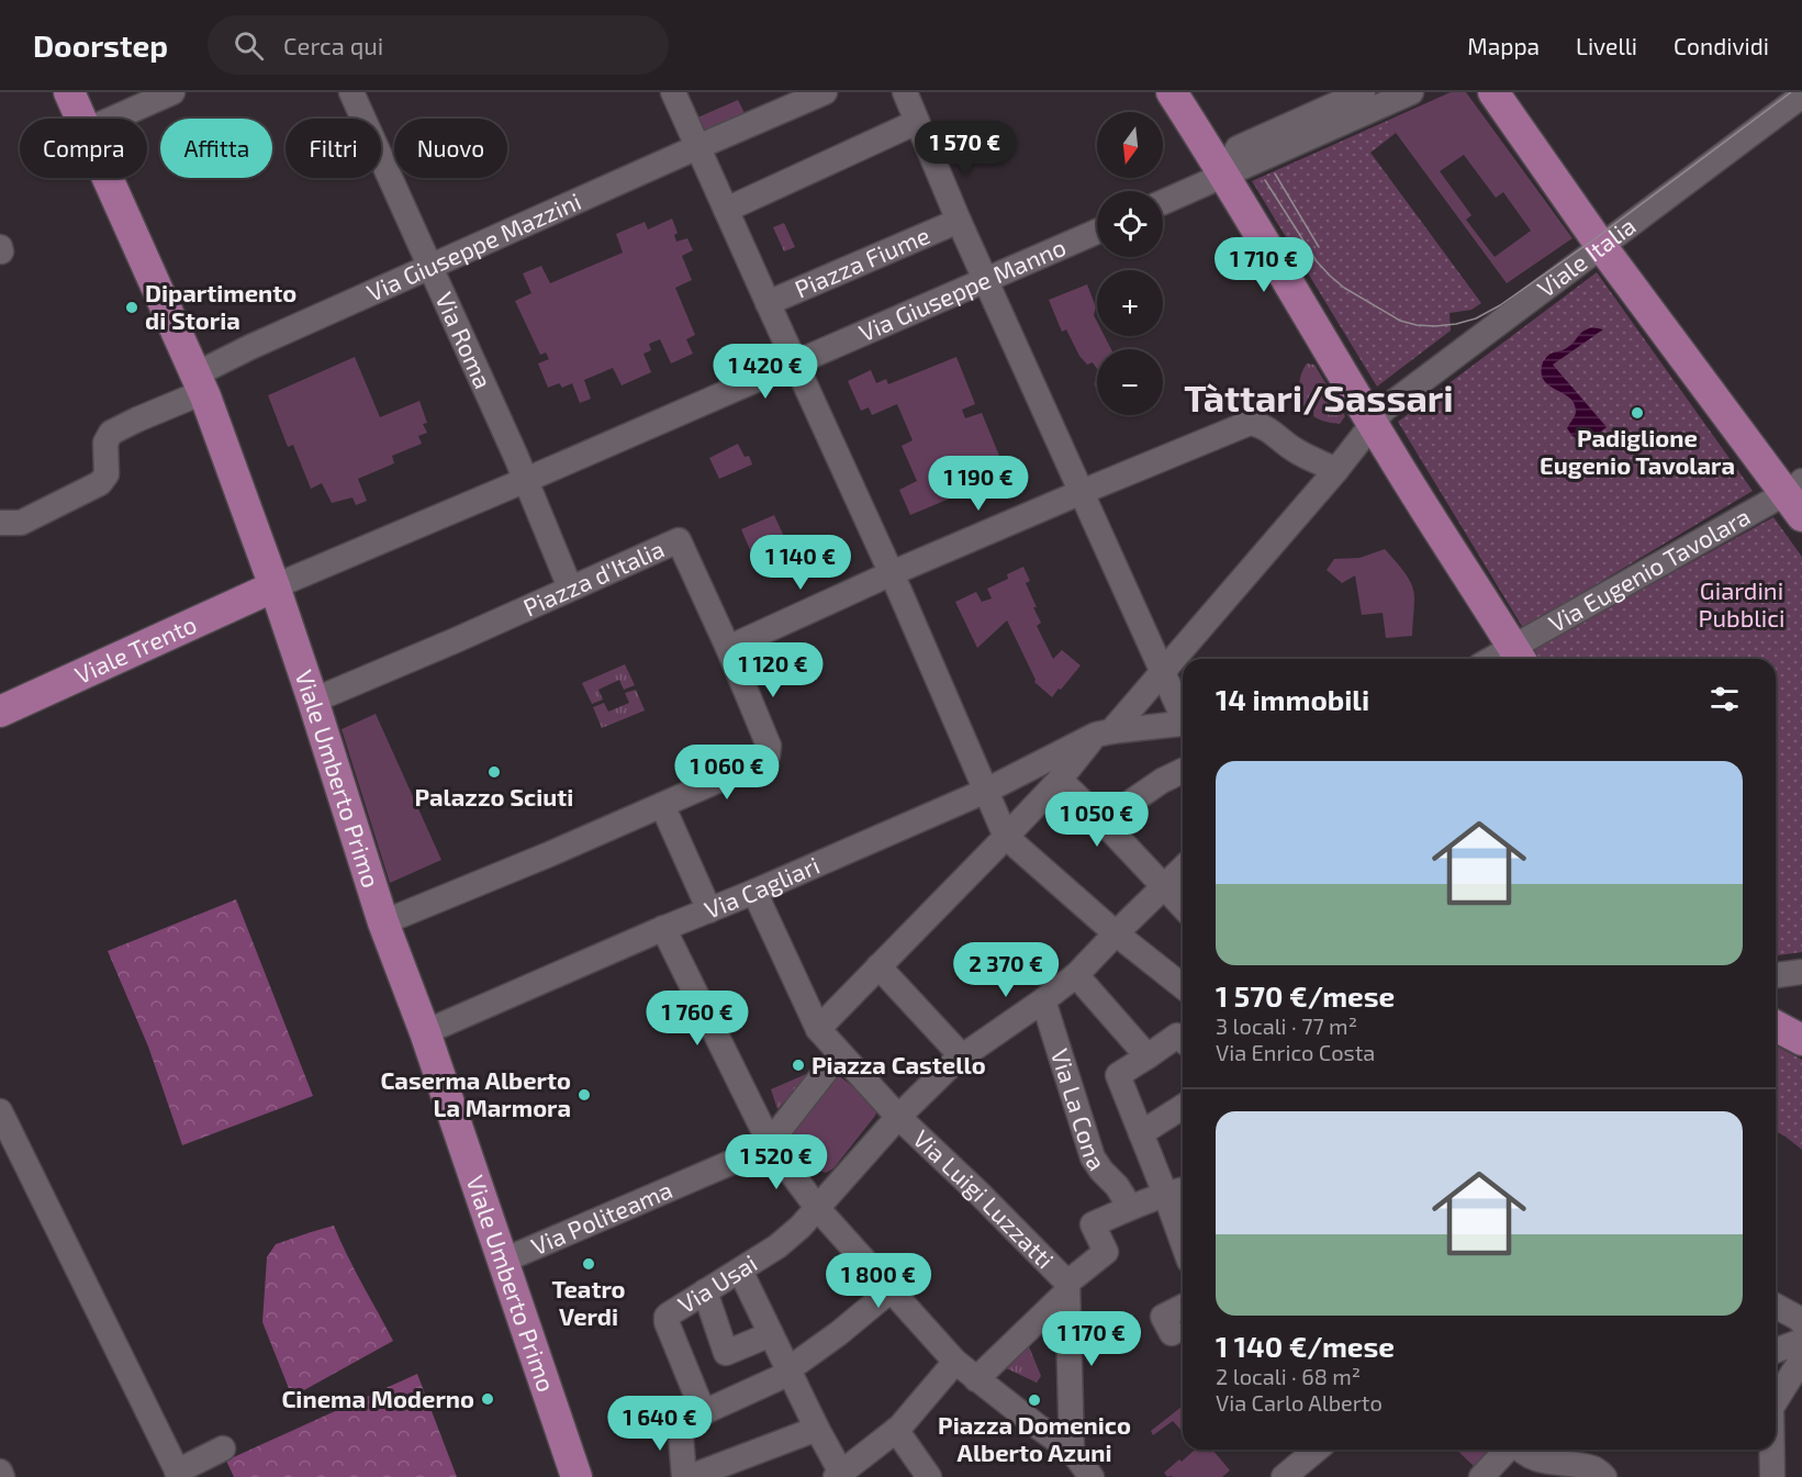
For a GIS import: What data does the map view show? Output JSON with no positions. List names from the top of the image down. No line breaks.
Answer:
{"streets":{"main road":["Viale Trento","Viale Umberto Primo"],"street":["Via Giuseppe Mazzini","Viale Italia","Piazza Fiume","Via Giuseppe Manno","Via Roma","Via Eugenio Tavolara","Piazza d'Italia","Via Cagliari","Via La Cona","Via Luigi Luzzatti","Via Politeama","Via Usai"]},"crossings":[["Via Giuseppe Mazzini","Via Roma"],["Via Giuseppe Mazzini","Viale Umberto Primo"],["Viale Italia","Via Cagliari"],["Via Giuseppe Manno","Via Roma"],["Via Giuseppe Manno","Viale Trento"],["Via Giuseppe Manno","Viale Umberto Primo"],["Via Roma","Piazza d'Italia"],["Piazza d'Italia","Viale Umberto Primo"],["Viale Trento","Viale Umberto Primo"],["Viale Umberto Primo","Via Cagliari"],["Viale Umberto Primo","Via Politeama"]],"districts":["Tàttari/Sassari"],"parks":["Giardini Pubblici"],"places":["Dipartimento di Storia","Padiglione Eugenio Tavolara","Palazzo Sciuti","Piazza Castello","Caserma Alberto La Marmora","Teatro Verdi","Cinema Moderno","Piazza Domenico Alberto Azuni"],"north":"bottom","page":{"header":"Doorstep","search":"Cerca qui","nav":["Mappa","Livelli","Condividi"],"map_buttons":["+","−"],"chip":["Compra","Affitta","Filtri","Nuovo"],"price":["1 570 €","1 710 €","1 420 €","1 190 €","1 140 €","1 120 €","1 060 €","1 050 €","2 370 €","1 760 €","1 520 €","1 800 €","1 170 €","1 640 €"],"heading":"14 immobili","list":[{"name":"1 570 €/mese","note":"3 locali · 77 m² · Via Enrico Costa"},{"name":"1 140 €/mese","note":"2 locali · 68 m² · Via Carlo Alberto"}]}}
